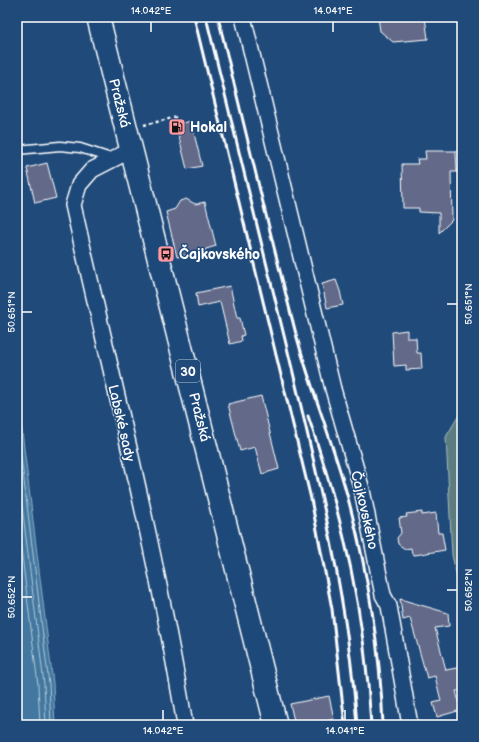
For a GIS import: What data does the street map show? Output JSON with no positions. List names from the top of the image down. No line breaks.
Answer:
{"streets":{"main road":["Pražská","30"],"street":["Labské sady","Čajkovského"]},"crossings":[["Pražská","Labské sady"]],"places":{"fuel station":["Hokal"],"bus stop":["Čajkovského"]},"coordinates":["14.042°E","14.041°E","50.651°N","50.652°N"]}
